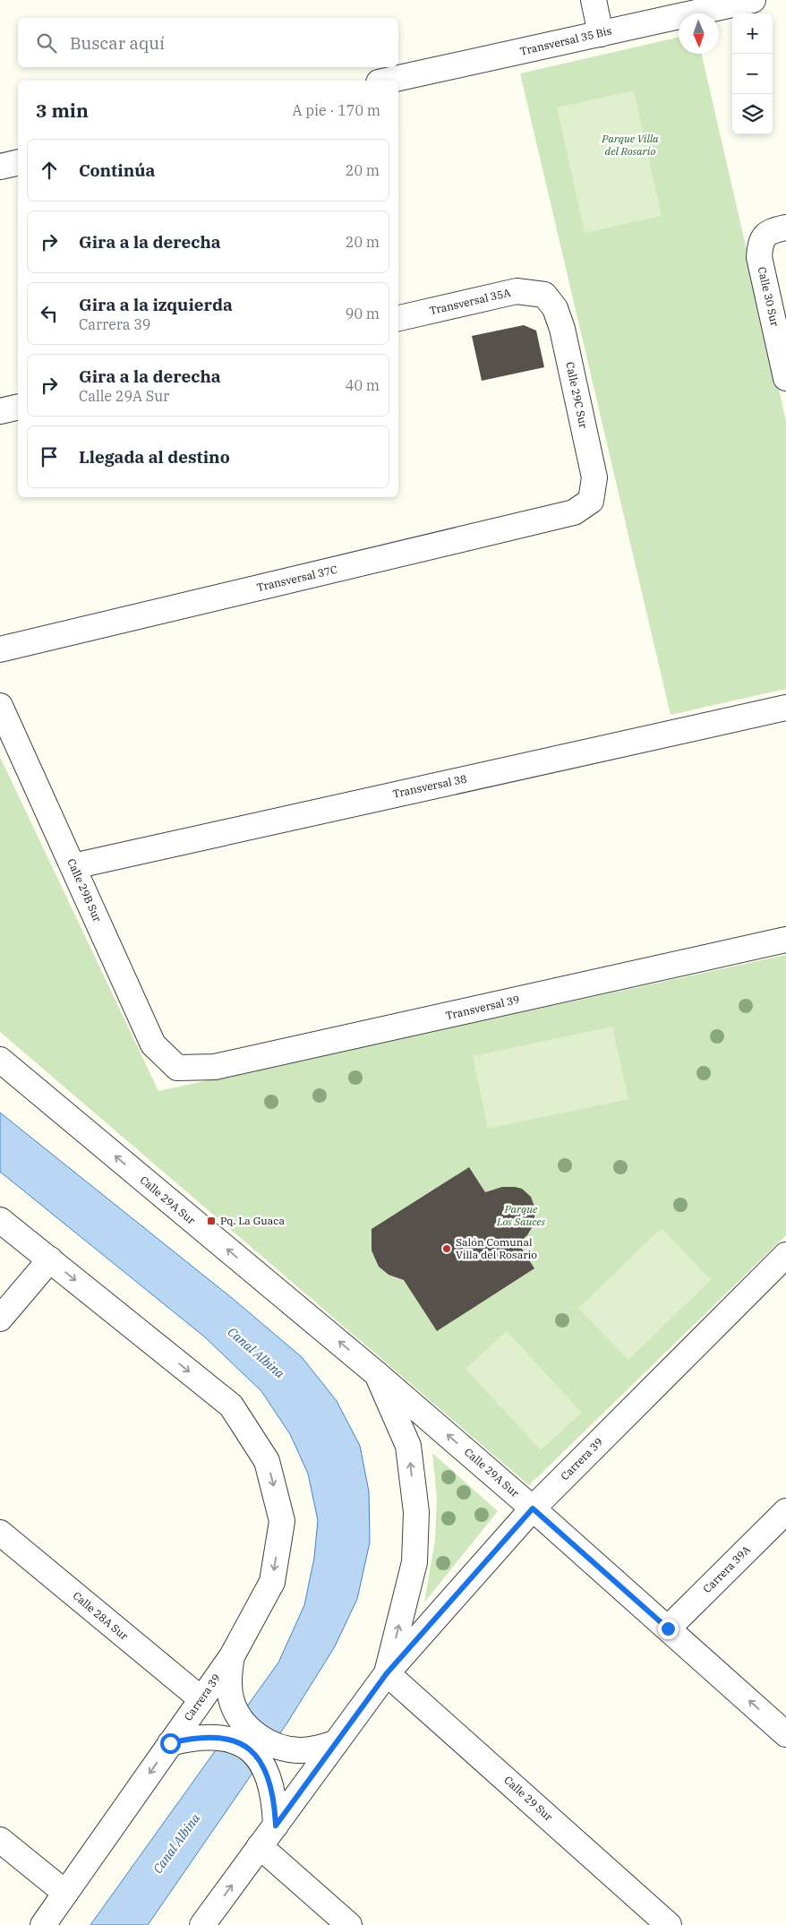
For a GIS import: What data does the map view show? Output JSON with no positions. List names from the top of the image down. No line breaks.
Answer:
{"streets":{"street":["Transversal 35 Bis","Calle 30 Sur","Transversal 35A","Calle 29C Sur","Transversal 37C","Transversal 38","Calle 29B Sur","Transversal 39","Calle 29A Sur","Carrera 39","Carrera 39A","Calle 28A Sur","Calle 29 Sur"]},"crossings":[["Transversal 35A","Calle 29C Sur"],["Calle 29C Sur","Transversal 37C"],["Transversal 38","Calle 29B Sur"],["Calle 29B Sur","Transversal 39"],["Calle 29A Sur","Carrera 39"],["Calle 29A Sur","Carrera 39A"],["Carrera 39","Calle 28A Sur"],["Carrera 39","Calle 29 Sur"]],"one_way":["Calle 29A Sur"],"water":["Canal Albina"],"parks":["Parque Villa del Rosario","Parque Los Sauces"],"places":{"transit":["Pq. La Guaca"],"other":["Salón Comunal Villa del Rosario"]},"north":"bottom","page":{"map_buttons":["+","−"],"search":"Buscar aquí","heading":["3 min","A pie · 170 m"],"list":[["Continúa","20 m"],["Gira a la derecha","20 m"],["Gira a la izquierda","Carrera 39","90 m"],["Gira a la derecha","Calle 29A Sur","40 m"],"Llegada al destino"]}}
